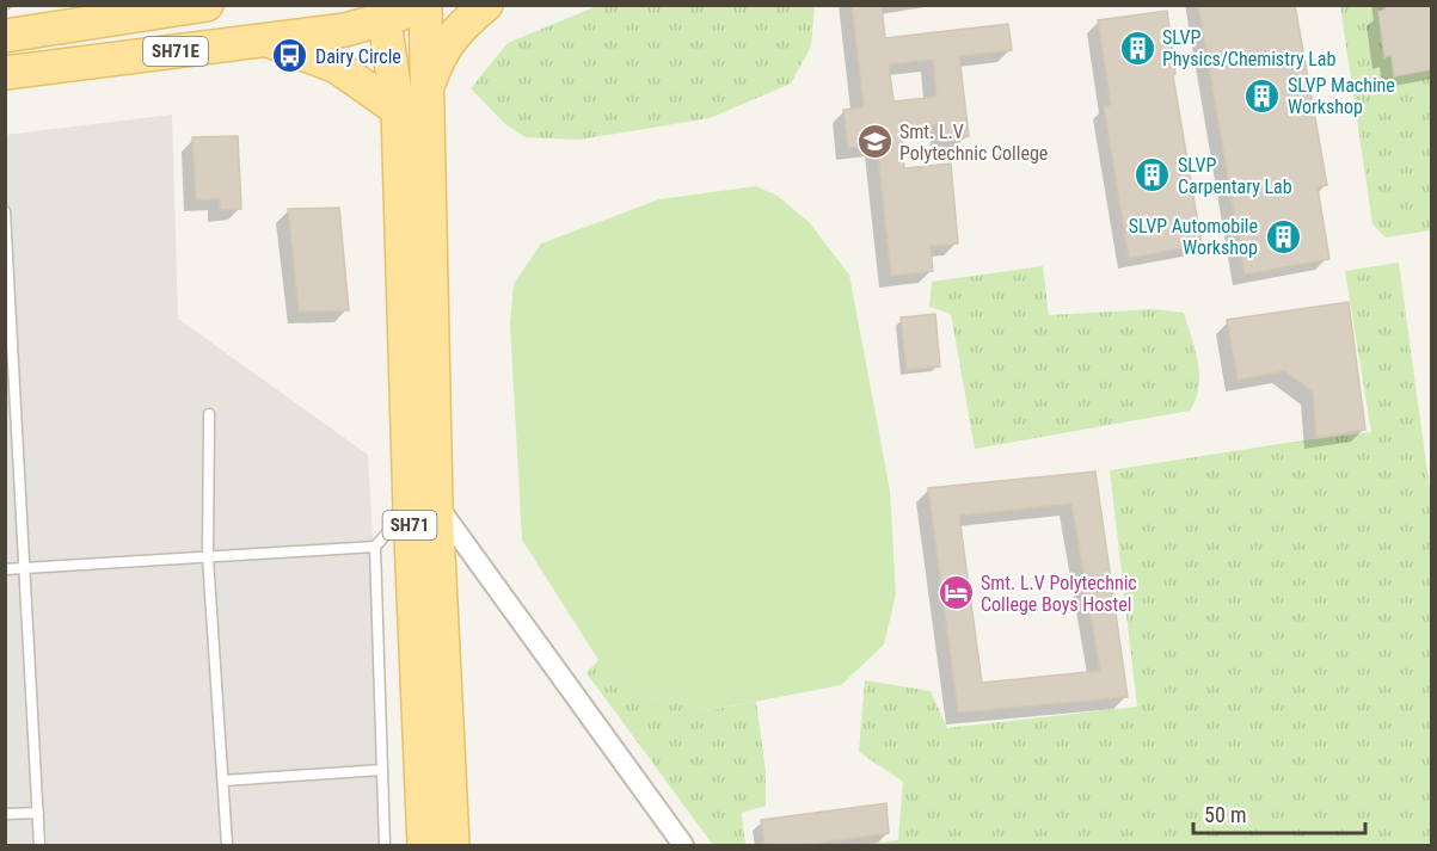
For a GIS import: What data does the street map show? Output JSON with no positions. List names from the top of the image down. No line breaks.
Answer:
{"streets":{"main road":["SH71E","SH71"]},"crossings":[["SH71E","SH71"]],"places":{"building":["SLVP Physics/Chemistry Lab","SLVP Machine Workshop","SLVP Carpentary Lab","SLVP Automobile Workshop"],"bus stop":["Dairy Circle"],"school or university":["Smt. L.V Polytechnic College"],"hotel":["Smt. L.V Polytechnic College Boys Hostel"]},"scale_bar":"50 m"}
